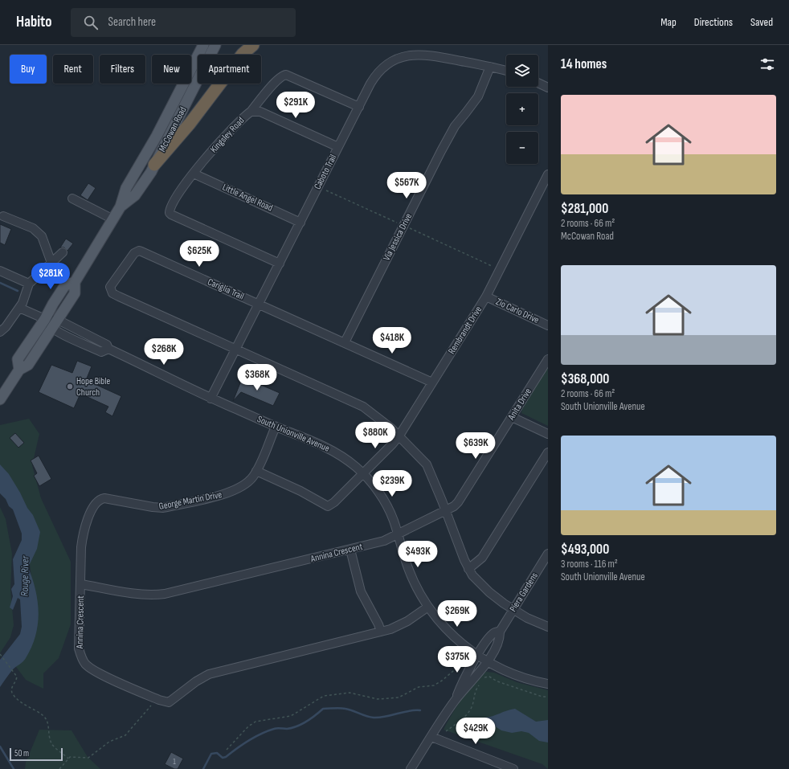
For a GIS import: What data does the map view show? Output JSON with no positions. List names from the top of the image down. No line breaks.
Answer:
{"streets":{"main road":["McCowan Road"],"street":["Kingsley Road","Caboto Trail","Little Angel Road","Via Jessica Drive","Cariglia Trail","Zio Carlo Drive","Rembrandt Drive","Anita Drive","South Unionville Avenue","George Martin Drive","Annina Crescent","Piera Gardens"]},"crossings":[["McCowan Road","South Unionville Avenue"],["Kingsley Road","Caboto Trail"],["Kingsley Road","Little Angel Road"],["Caboto Trail","Little Angel Road"],["Caboto Trail","Via Jessica Drive"],["Caboto Trail","Cariglia Trail"],["Caboto Trail","South Unionville Avenue"],["Via Jessica Drive","Cariglia Trail"],["Cariglia Trail","Rembrandt Drive"],["Zio Carlo Drive","Rembrandt Drive"],["Rembrandt Drive","South Unionville Avenue"],["Rembrandt Drive","George Martin Drive"],["Anita Drive","Annina Crescent"],["South Unionville Avenue","George Martin Drive"],["South Unionville Avenue","Annina Crescent"],["South Unionville Avenue","Piera Gardens"],["George Martin Drive","Annina Crescent"]],"water":["Rouge River"],"places":["Hope Bible Church"],"house_numbers":["1"],"scale_bar":"50 m","page":{"header":"Habito","search":"Search here","nav":["Map","Directions","Saved"],"heading":"14 homes","map_buttons":["+","−"],"chip":["Buy","Rent","Filters","New","Apartment"],"list":[{"name":"$281,000","note":"2 rooms · 66 m² · McCowan Road"},{"name":"$368,000","note":"2 rooms · 66 m² · South Unionville Avenue"},{"name":"$493,000","note":"3 rooms · 116 m² · South Unionville Avenue"}],"price":["$291K","$567K","$625K","$281K","$418K","$268K","$368K","$880K","$639K","$239K","$493K","$269K","$375K","$429K"],"scale":"50 m"}}
